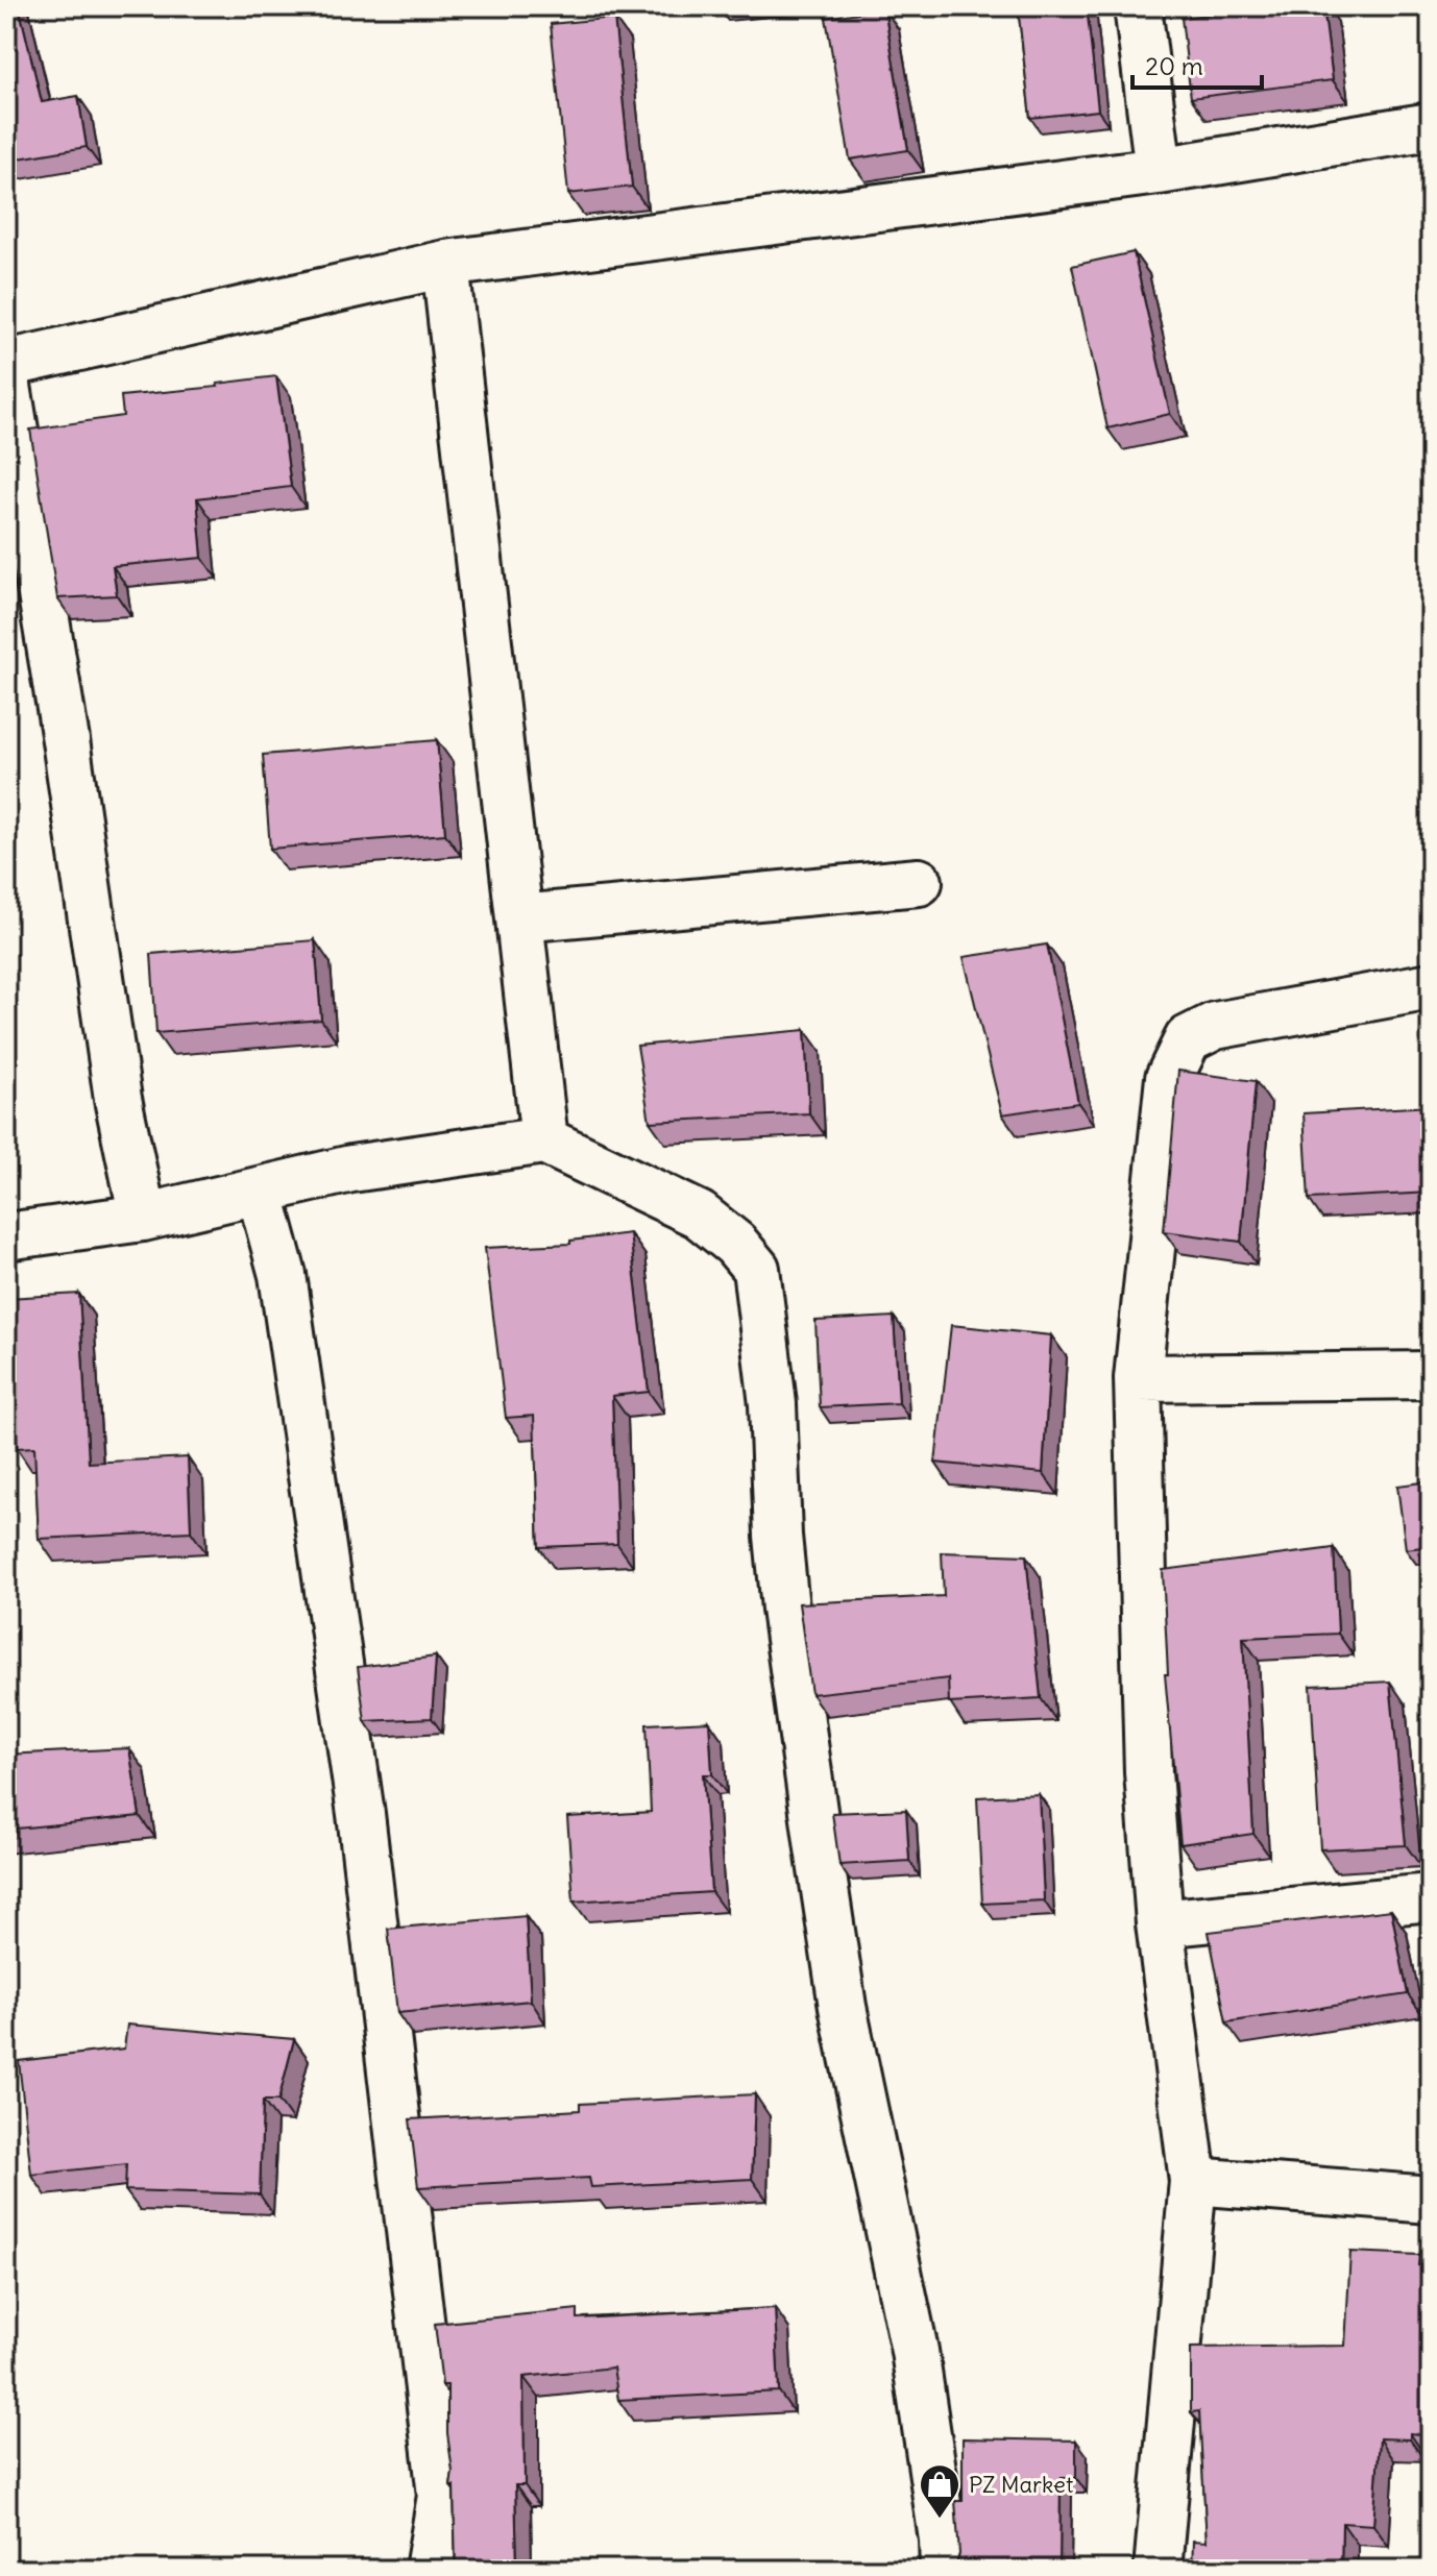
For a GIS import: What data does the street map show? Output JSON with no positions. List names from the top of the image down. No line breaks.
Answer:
{"places":{"shop":["PZ Market"]},"scale_bar":"20 m"}
